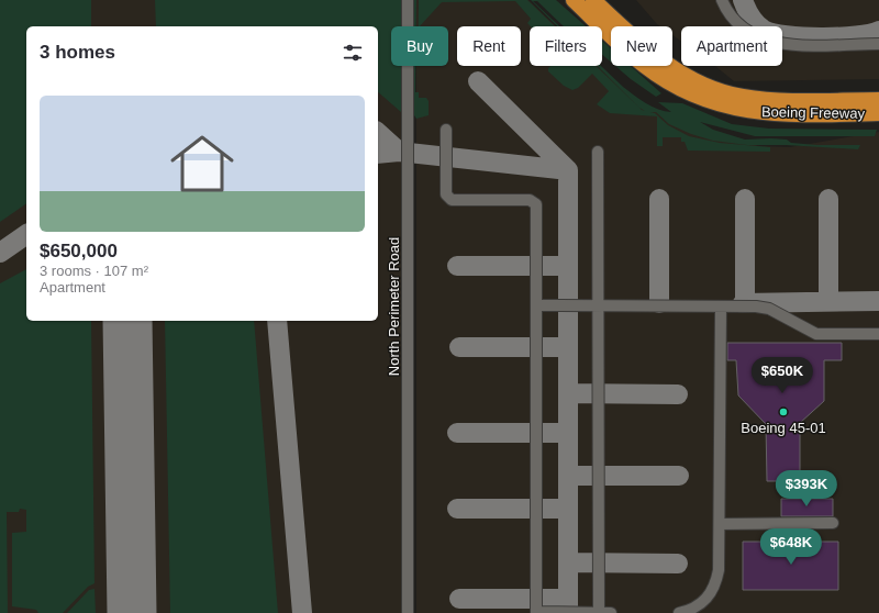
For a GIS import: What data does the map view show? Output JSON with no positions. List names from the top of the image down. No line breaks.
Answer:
{"streets":{"highway":["Boeing Freeway"],"street":["North Perimeter Road"]},"places":["Boeing 45-01"],"page":{"chip":["Buy","Rent","Filters","New","Apartment"],"heading":"3 homes","list":[{"name":"$650,000","note":"3 rooms · 107 m² · Apartment"}],"price":["$650K","$393K","$648K"]}}
